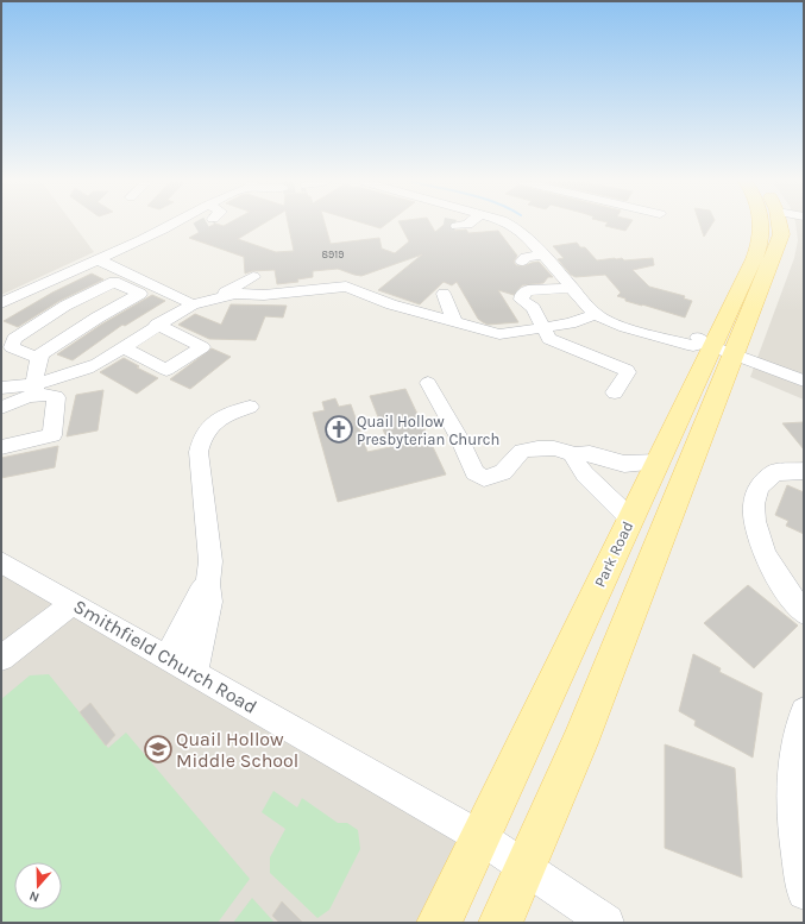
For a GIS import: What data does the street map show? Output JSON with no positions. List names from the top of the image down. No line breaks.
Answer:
{"streets":{"main road":["Park Road"],"street":["Smithfield Church Road"]},"crossings":[["Park Road","Smithfield Church Road"]],"places":{"church":["Quail Hollow Presbyterian Church"],"school or university":["Quail Hollow Middle School"]},"house_numbers":["8919"],"north":"bottom"}
